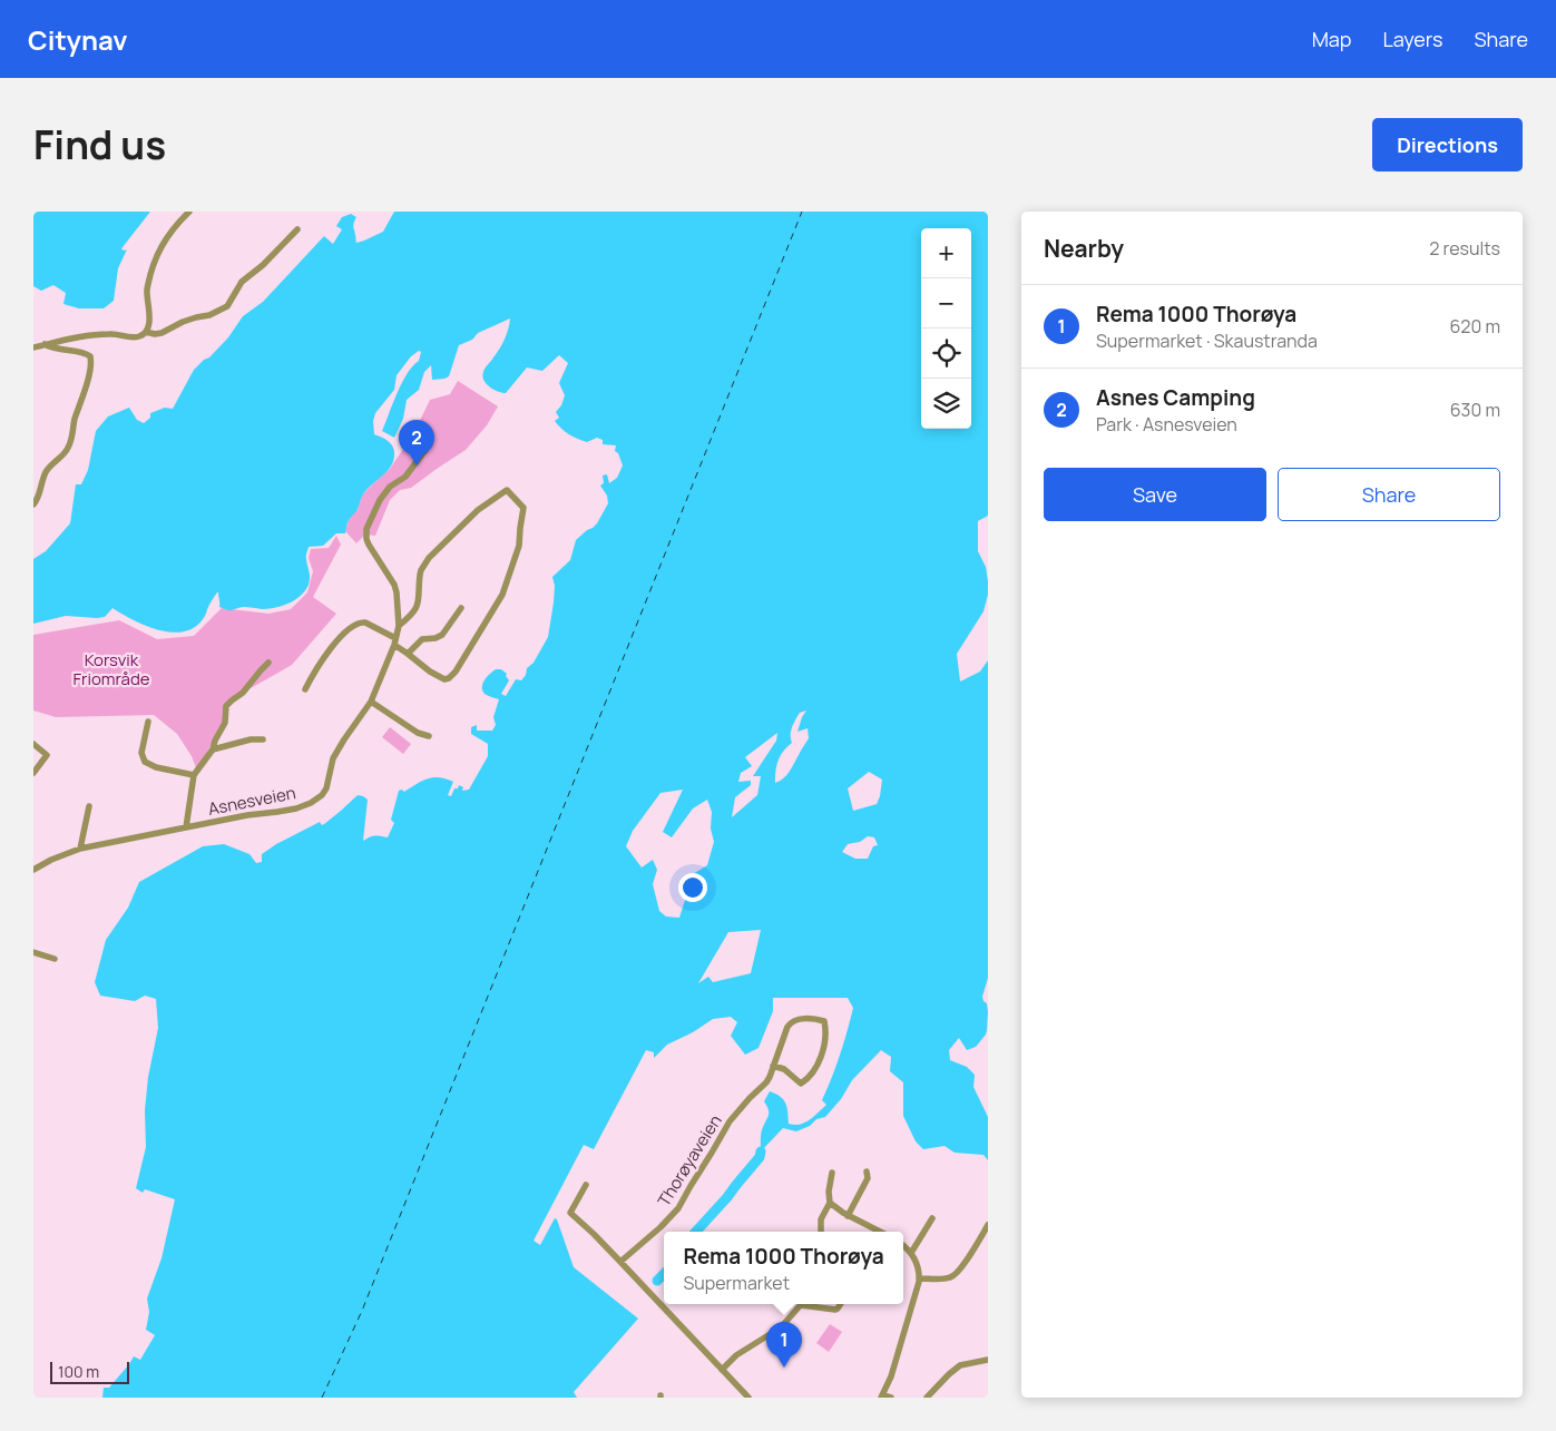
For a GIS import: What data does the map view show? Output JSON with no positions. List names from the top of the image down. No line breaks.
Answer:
{"streets":{"street":["Asnesveien","Thorøyaveien"]},"parks":["Korsvik Friområde"],"scale_bar":"100 m","page":{"header":"Citynav","nav":["Map","Layers","Share"],"title":"Find us","buttons":["Directions",["Save","Share"]],"heading":["Nearby","2 results"],"map_buttons":["+","−"],"list":[{"mark":"1","name":"Rema 1000 Thorøya","note":"Supermarket · Skaustranda","value":"620 m"},{"mark":"2","name":"Asnes Camping","note":"Park · Asnesveien","value":"630 m"}],"pins":["2","1"],"popup":["Rema 1000 Thorøya","Supermarket"],"scale":"100 m"}}
